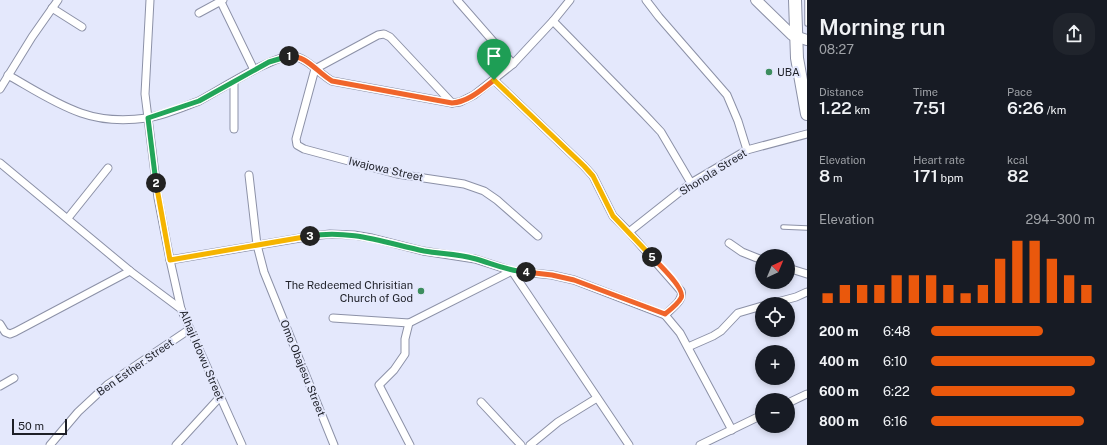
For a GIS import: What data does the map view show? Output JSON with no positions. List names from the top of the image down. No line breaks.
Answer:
{"streets":{"street":["Iwajowa Street","Shonola Street","Alhaji Idowu Street","Ben Esther Street","Omo Obajesu Street"]},"crossings":[["Alhaji Idowu Street","Ben Esther Street"]],"places":["UBA","The Redeemed Chrisitian Church of God"],"scale_bar":"50 m","north":"top right","page":{"heading":["Morning run","08:27"],"pins":["1","2","3","5","4"],"stats":[["Distance","1.22 km"],["Time","7:51"],["Pace","6:26 /km"],["Elevation","8 m"],["Heart rate","171 bpm"],["kcal","82"]],"chart":["Elevation","294–300 m"],"map_buttons":["+","−"],"list":[{"name":"200 m","note":"6:48"},{"name":"400 m","note":"6:10"},{"name":"600 m","note":"6:22"},{"name":"800 m","note":"6:16"}],"scale":"50 m"}}
